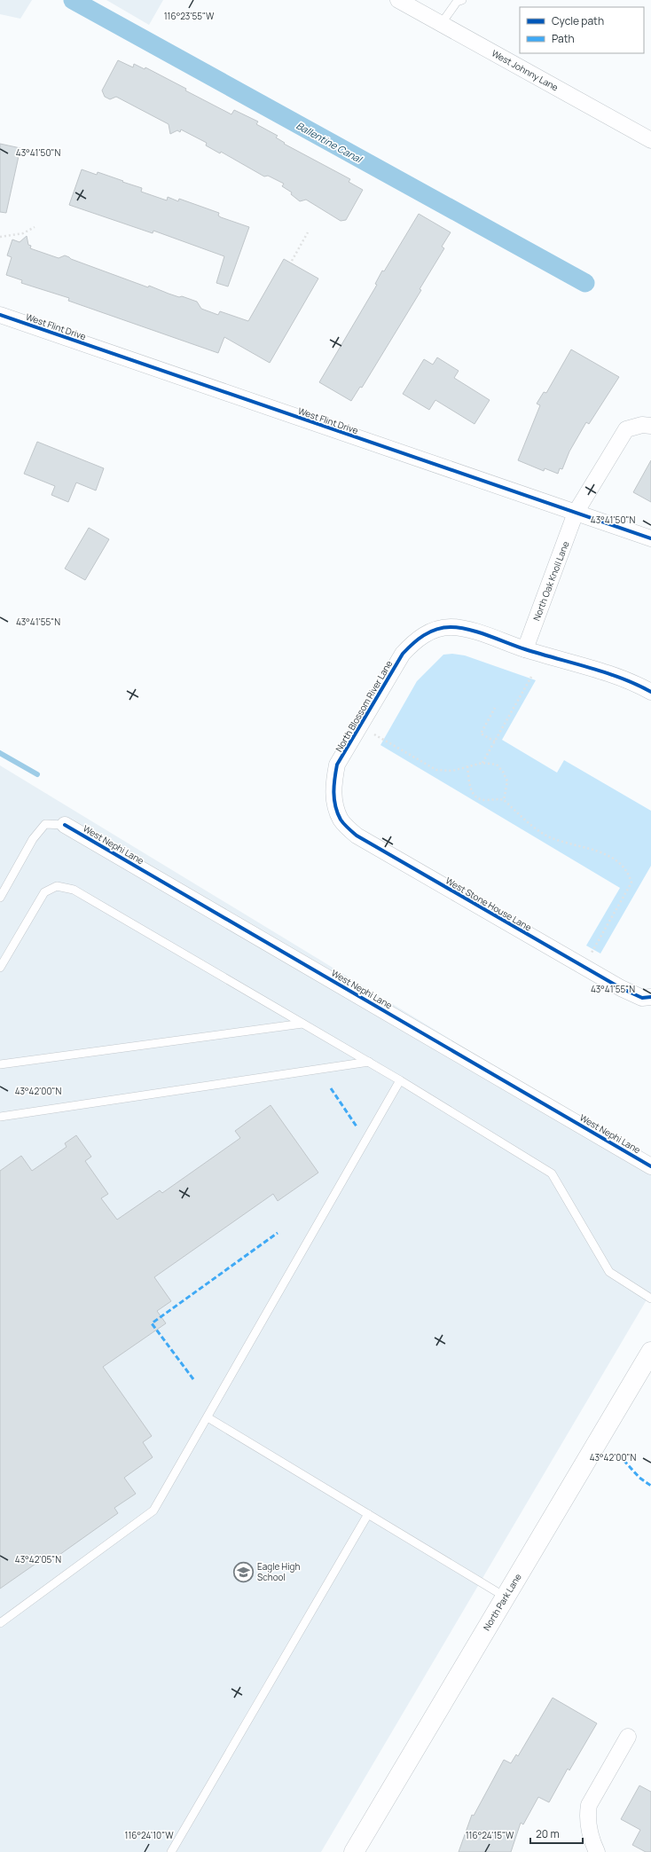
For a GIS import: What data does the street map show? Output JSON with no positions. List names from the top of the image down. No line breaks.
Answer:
{"streets":{"street":["West Johnny Lane","West Flint Drive","North Oak Knoll Lane","North Blossom River Lane","West Nephi Lane","West Stone House Lane","North Park Lane"]},"crossings":[["West Flint Drive","North Oak Knoll Lane"],["North Oak Knoll Lane","North Blossom River Lane"],["North Blossom River Lane","West Stone House Lane"]],"water":["Ballentine Canal"],"places":{"school or university":["Eagle High School"]},"legend":["Cycle path","Path"],"scale_bar":"20 m","coordinates":["116°23'55\"W","43°41'50\"N","43°41'55\"N","43°42'00\"N","43°42'05\"N","116°24'10\"W","116°24'15\"W"]}
